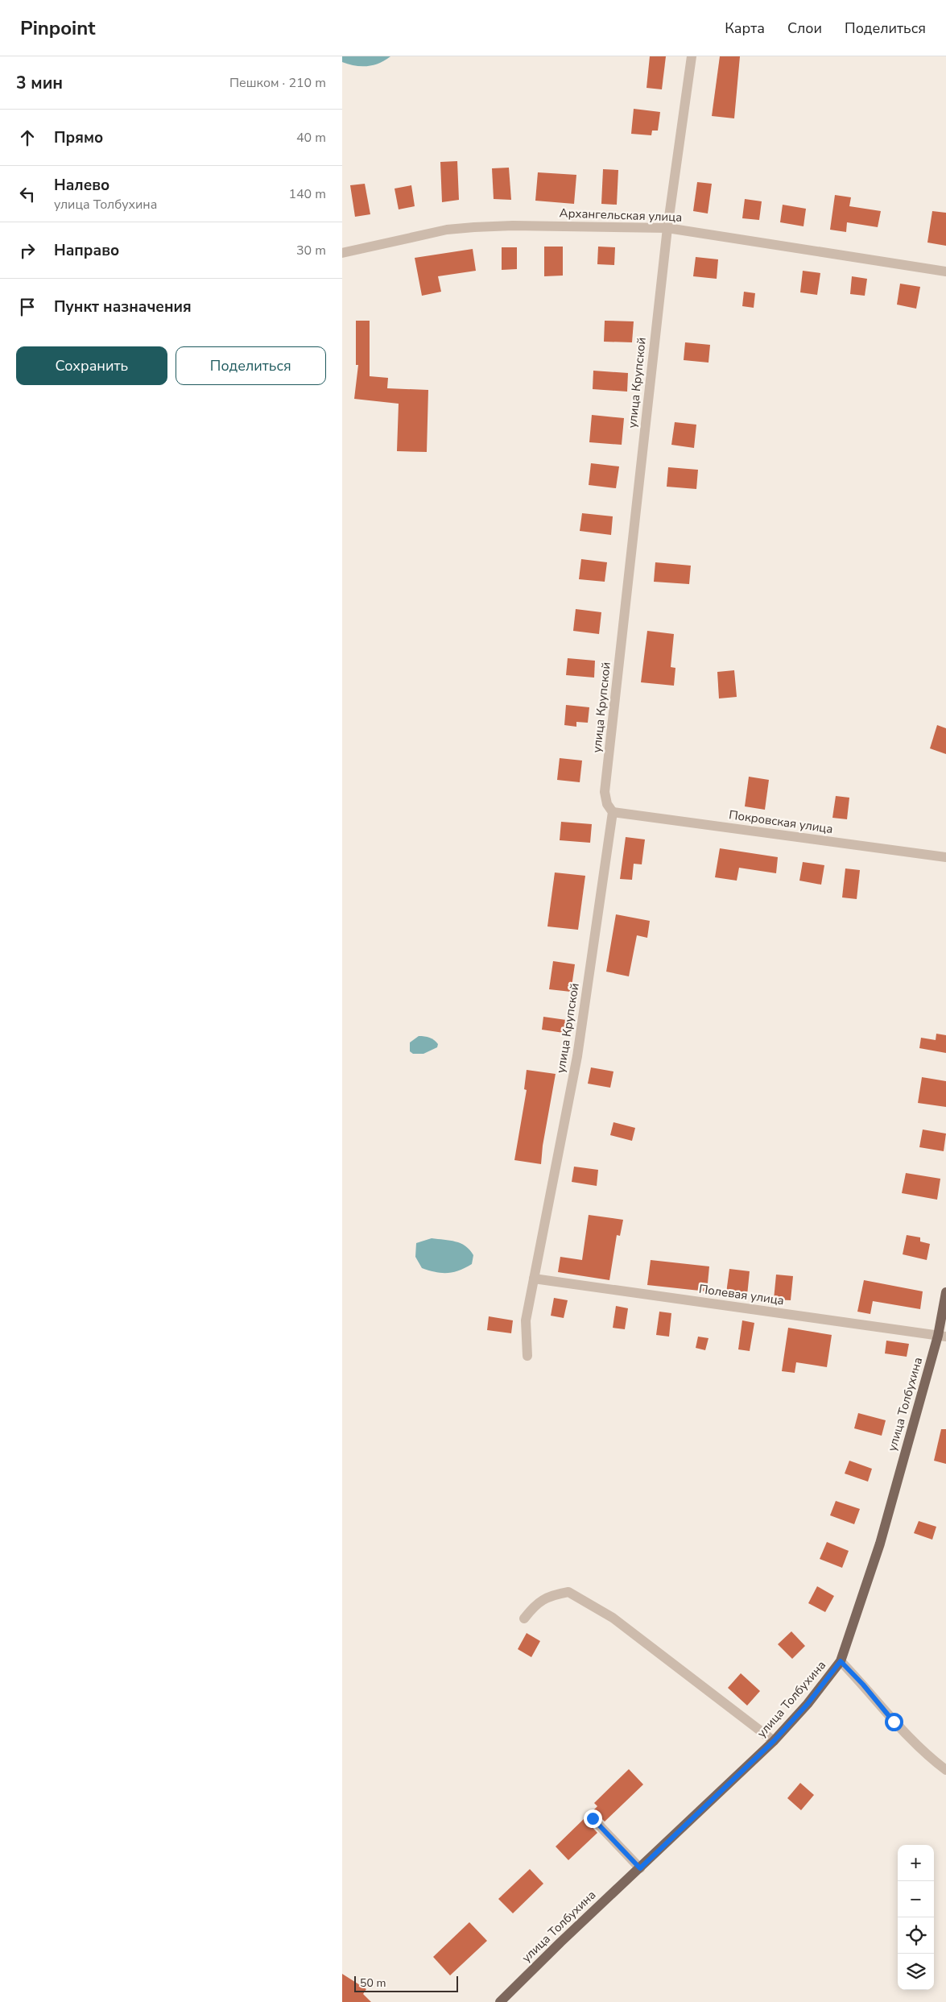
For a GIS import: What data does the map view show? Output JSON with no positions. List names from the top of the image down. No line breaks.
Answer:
{"streets":{"main road":["улица Толбухина"],"street":["Архангельская улица","улица Крупской","Покровская улица","Полевая улица"]},"crossings":[["Архангельская улица","улица Крупской"],["улица Крупской","Покровская улица"],["улица Крупской","Полевая улица"],["Полевая улица","улица Толбухина"]],"scale_bar":"50 m","page":{"header":"Pinpoint","nav":["Карта","Слои","Поделиться"],"heading":["3 мин","Пешком · 210 m"],"list":[["Прямо","40 m"],["Налево","улица Толбухина","140 m"],["Направо","30 m"],"Пункт назначения"],"buttons":["Сохранить","Поделиться"],"map_buttons":["+","−"],"scale":"50 m"}}
